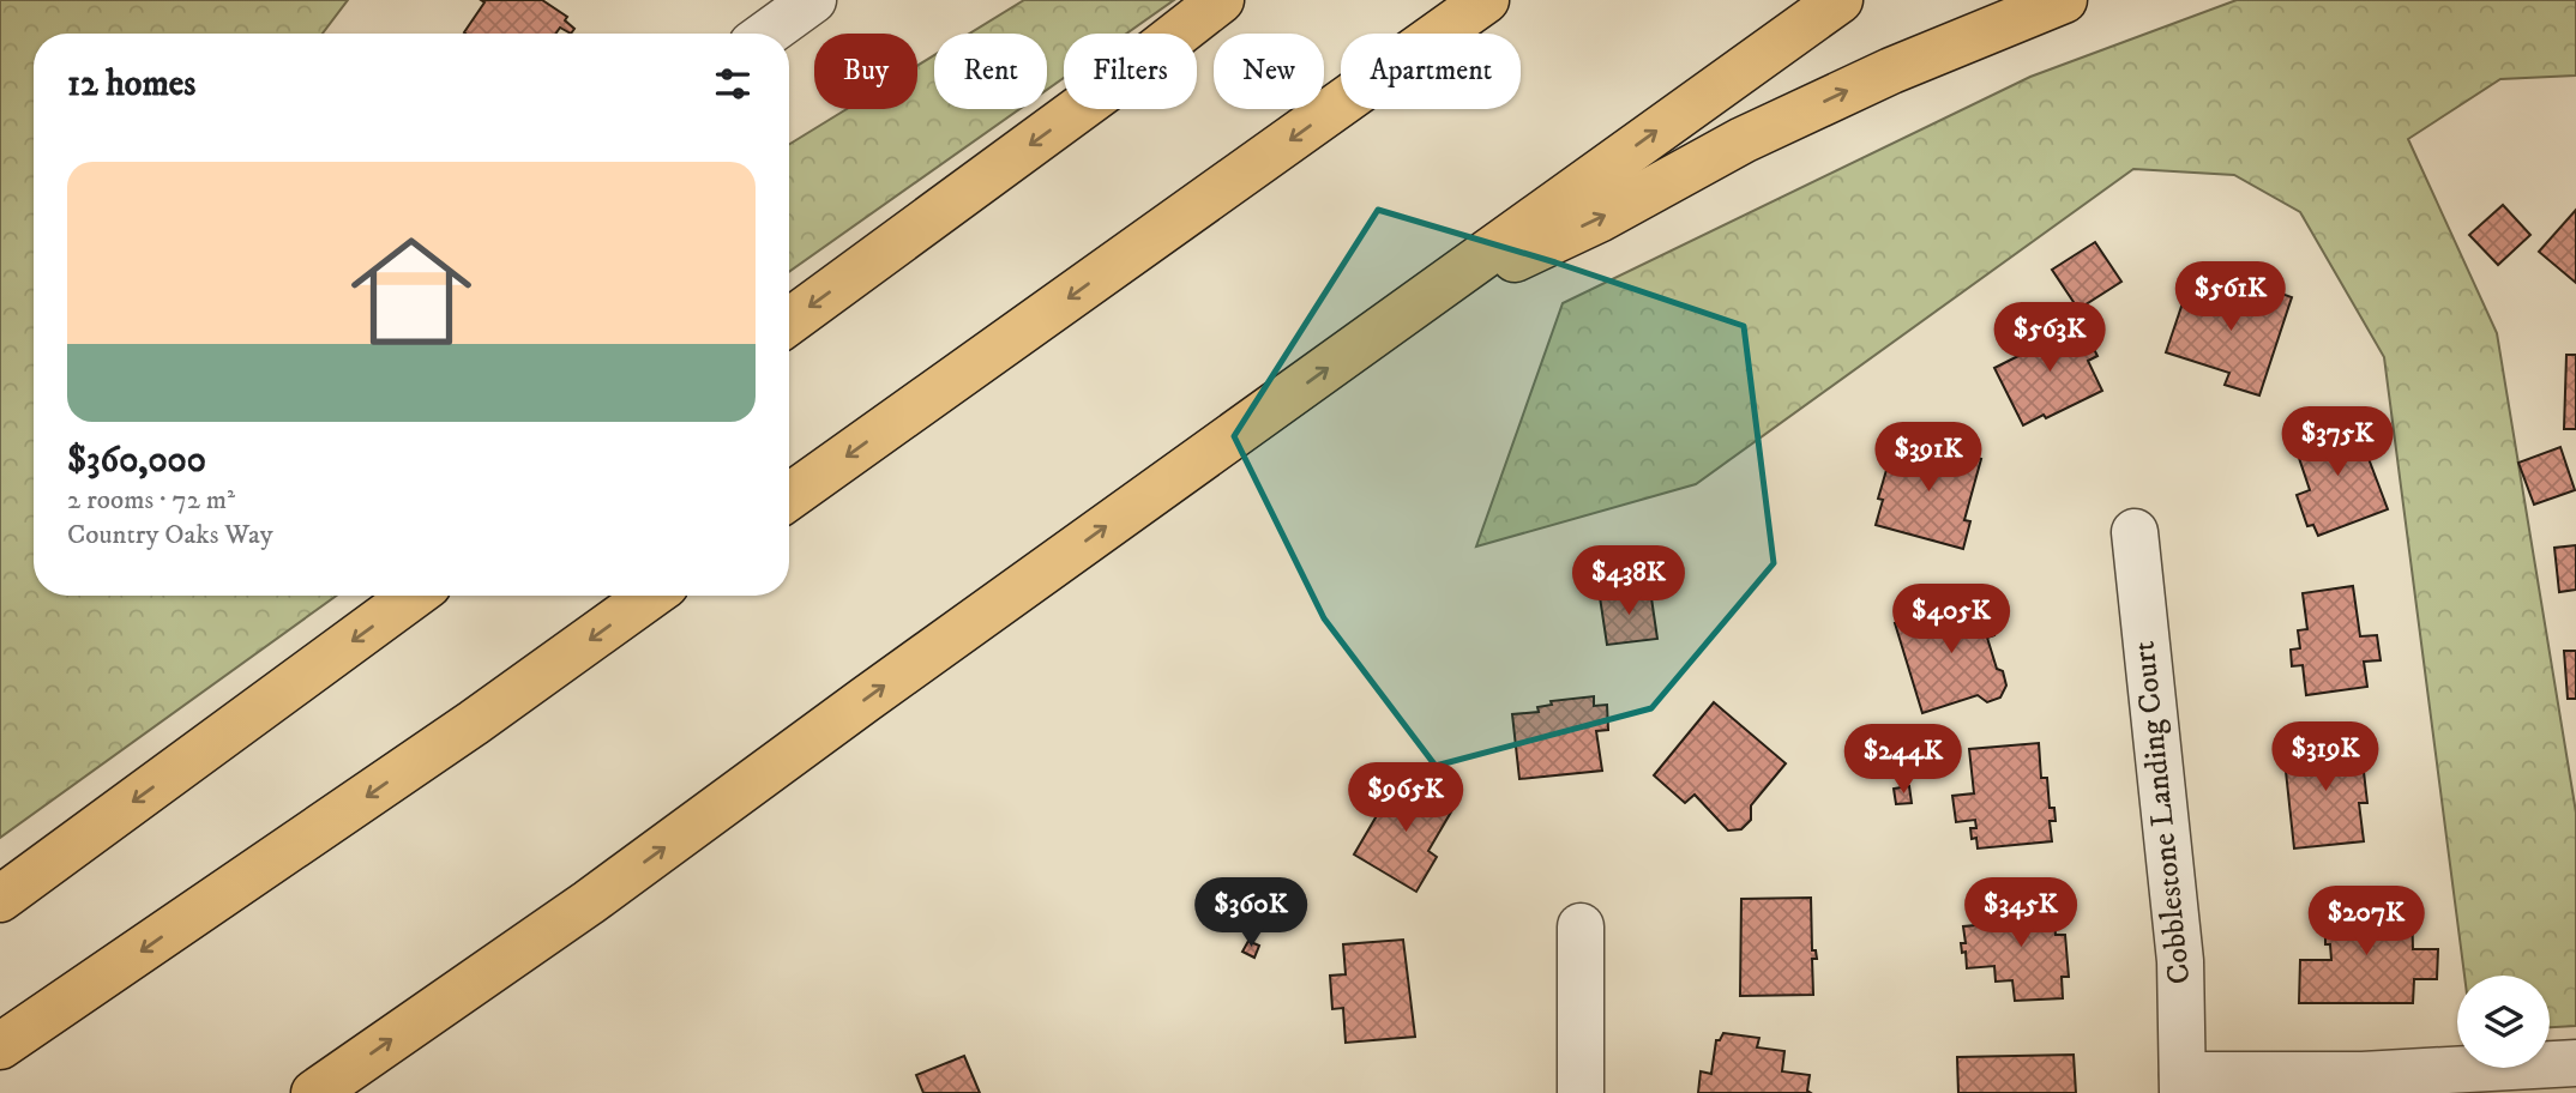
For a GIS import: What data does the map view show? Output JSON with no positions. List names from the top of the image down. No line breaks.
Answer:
{"streets":{"street":["Cobblestone Landing Court"]},"page":{"chip":["Buy","Rent","Filters","New","Apartment"],"heading":"12 homes","list":[{"name":"$360,000","note":"2 rooms · 72 m² · Country Oaks Way"}],"price":["$561K","$563K","$375K","$391K","$438K","$405K","$319K","$244K","$965K","$360K","$345K","$207K"]}}
